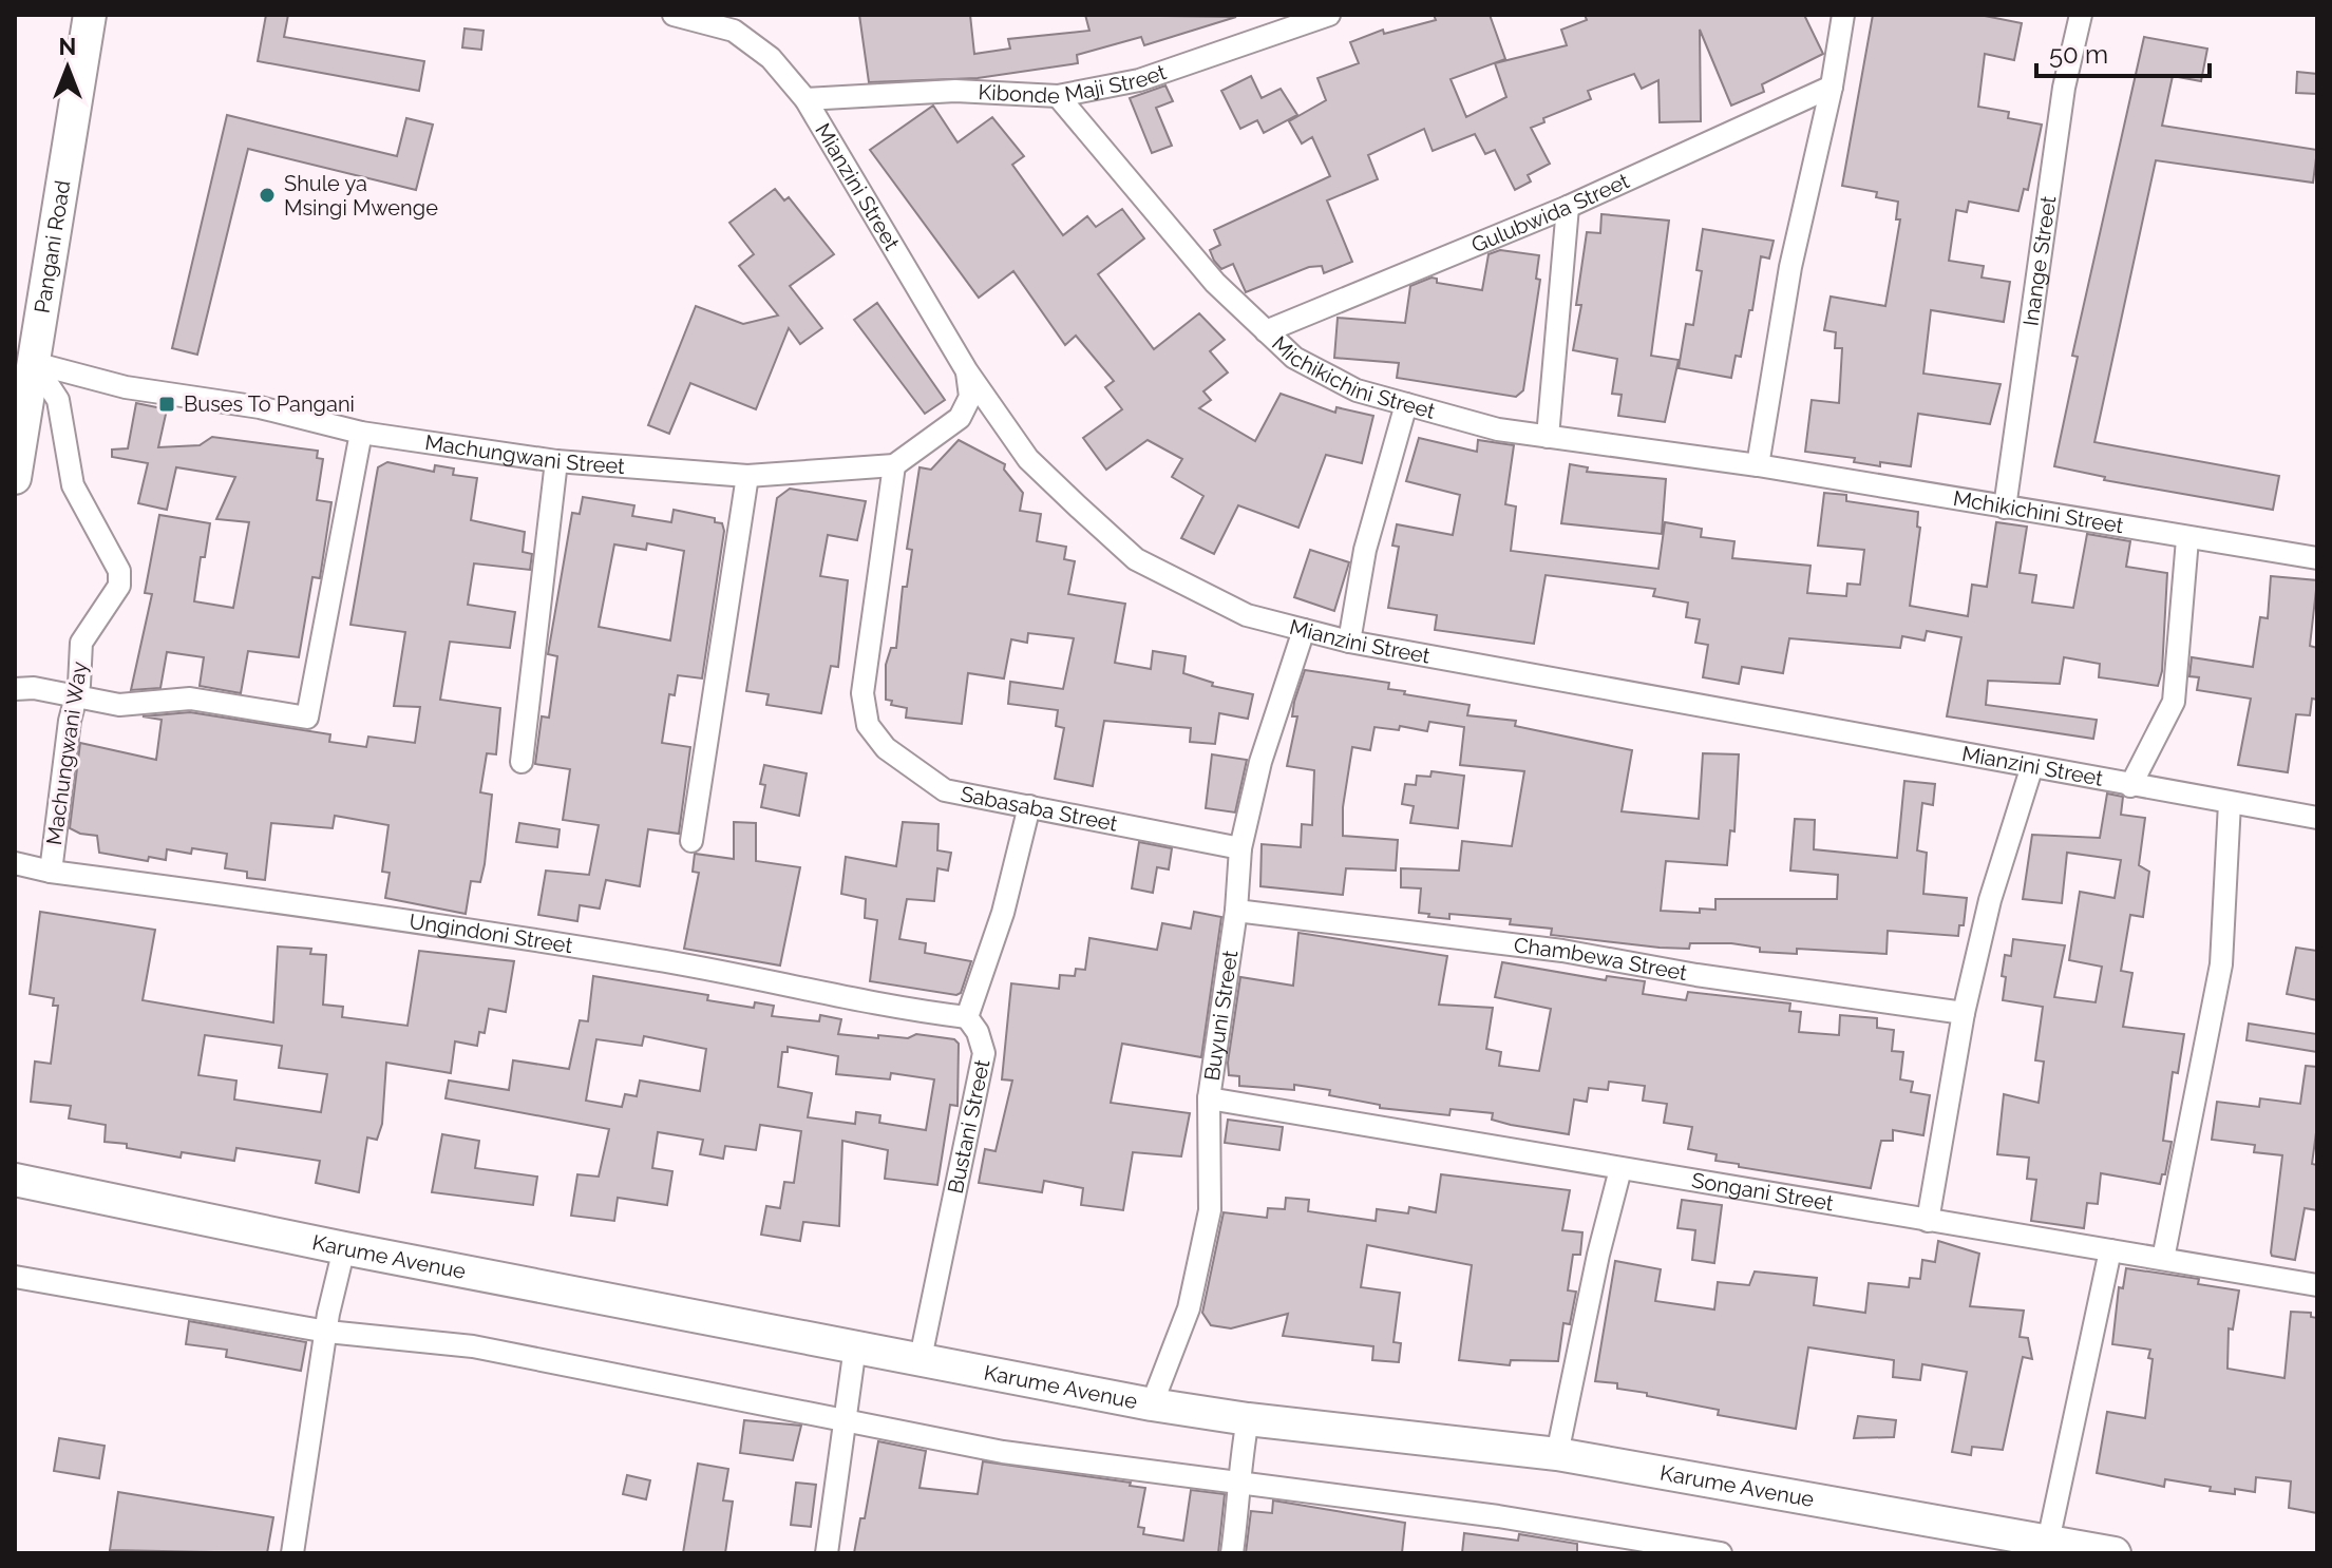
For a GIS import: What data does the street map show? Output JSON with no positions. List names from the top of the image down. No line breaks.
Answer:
{"streets":{"main road":["Pangani Road","Karume Avenue"],"street":["Kibonde Maji Street","Mianzini Street","Gulubwida Street","Inange Street","Michikichini Street","Machungwani Street","Mchikichini Street","Machungwani Way","Sabasaba Street","Ungindoni Street","Chambewa Street","Buyuni Street","Bustani Street","Songani Street"]},"crossings":[["Kibonde Maji Street","Mianzini Street"],["Kibonde Maji Street","Michikichini Street"],["Mianzini Street","Buyuni Street"],["Gulubwida Street","Michikichini Street"],["Pangani Road","Machungwani Street"],["Pangani Road","Machungwani Way"],["Inange Street","Mchikichini Street"],["Michikichini Street","Mchikichini Street"],["Machungwani Street","Machungwani Way"],["Machungwani Street","Sabasaba Street"],["Machungwani Way","Ungindoni Street"],["Sabasaba Street","Buyuni Street"],["Ungindoni Street","Bustani Street"],["Chambewa Street","Buyuni Street"],["Buyuni Street","Songani Street"],["Buyuni Street","Karume Avenue"],["Bustani Street","Karume Avenue"]],"places":{"other":["Shule ya Msingi Mwenge"],"transit":["Buses To Pangani"]},"scale_bar":"50 m","north":"top"}
